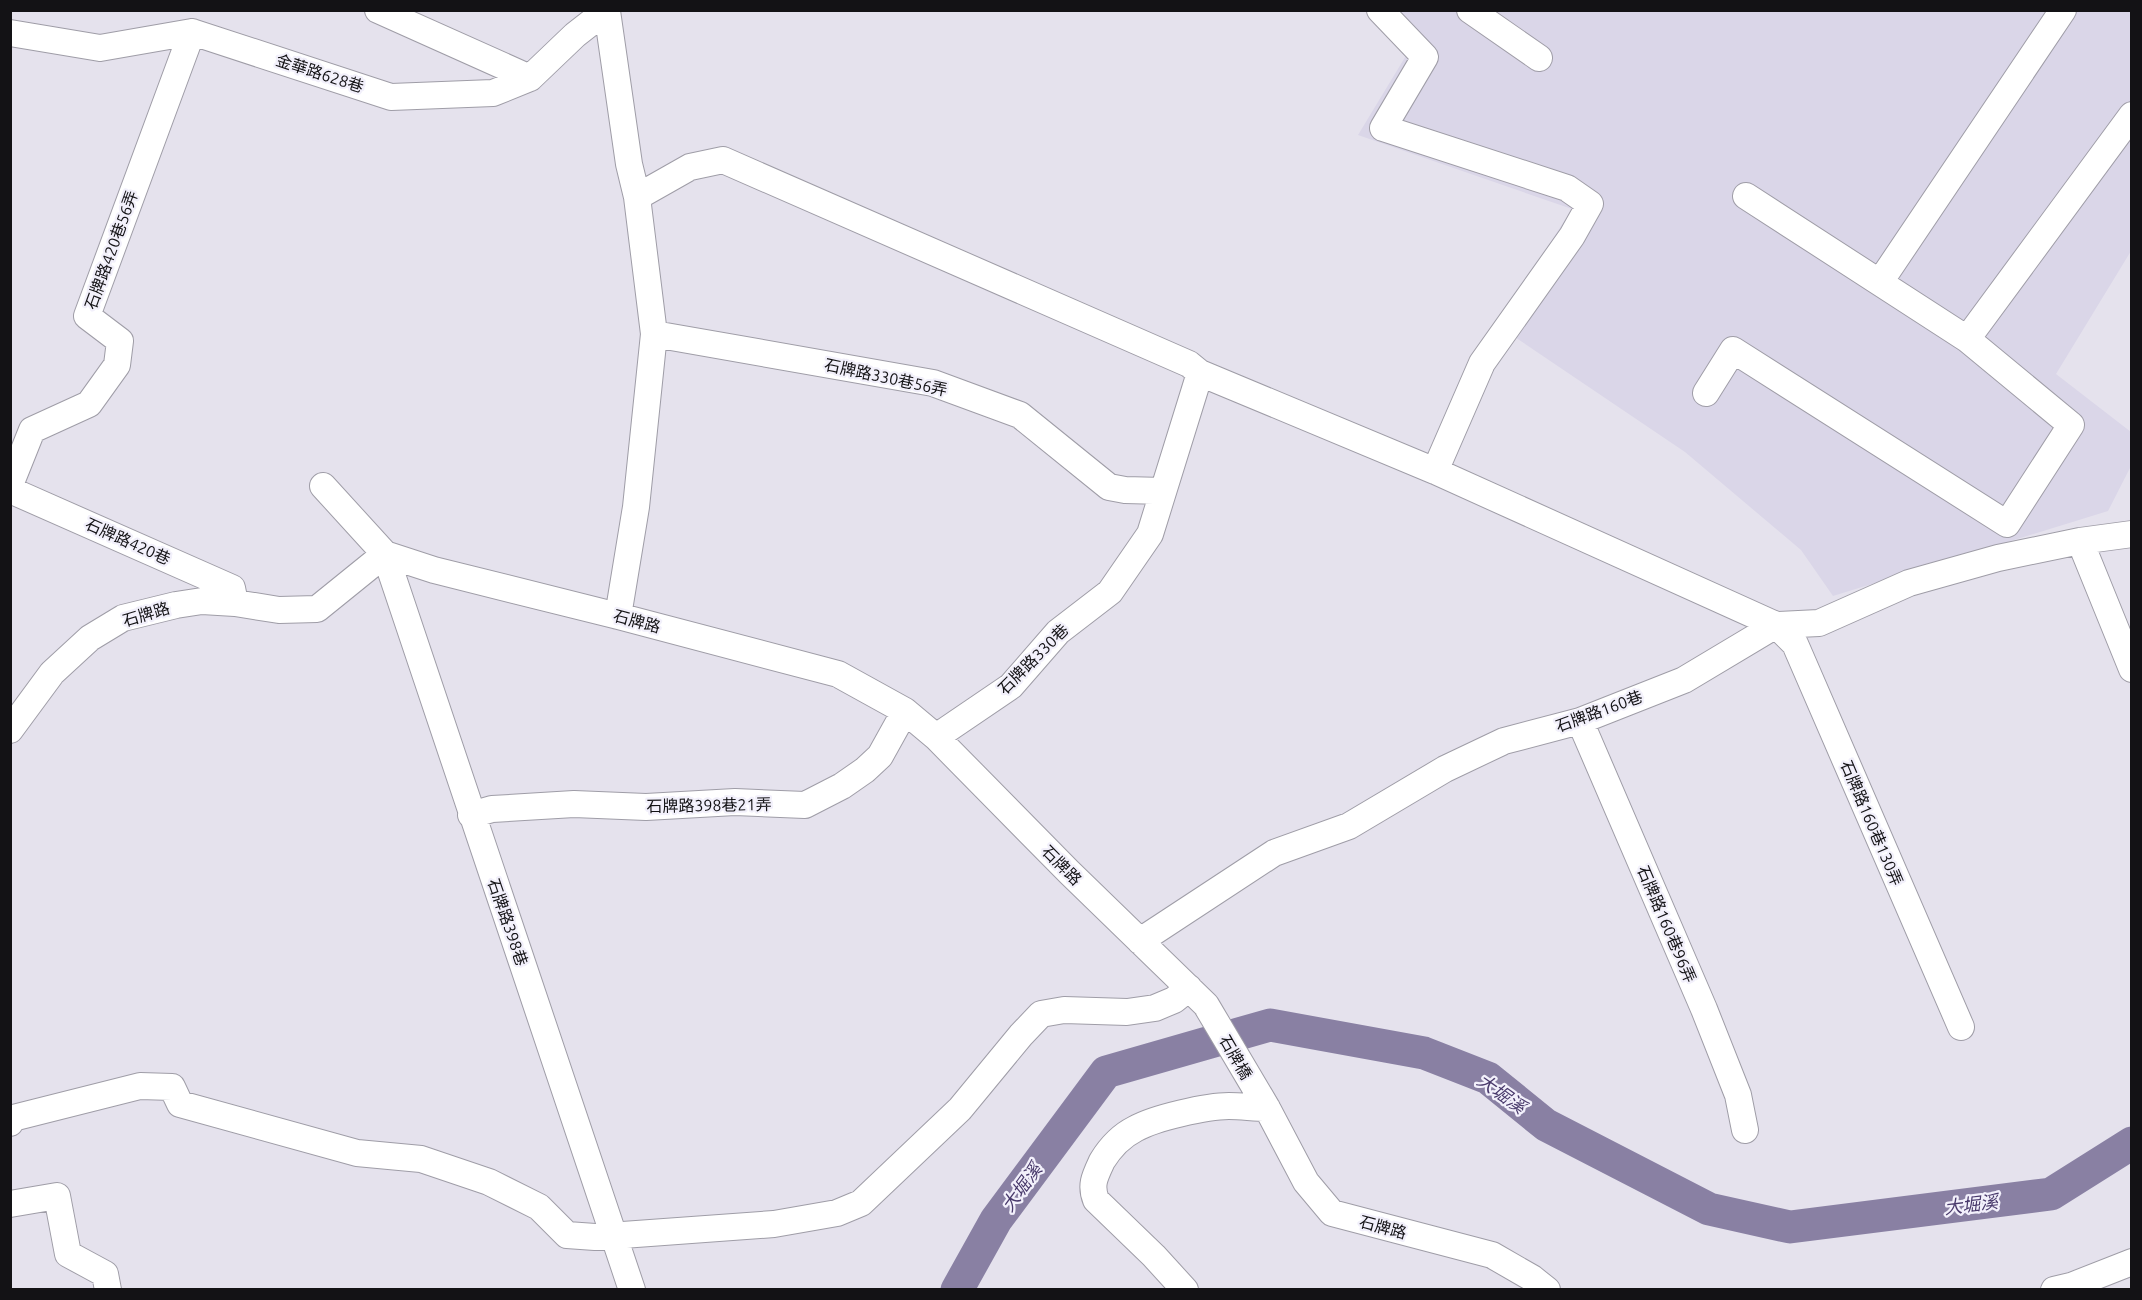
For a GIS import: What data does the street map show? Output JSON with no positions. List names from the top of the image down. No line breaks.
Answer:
{"streets":{"street":["金華路628巷","石牌路420巷56弄","石牌路330巷56弄","石牌路420巷","石牌路","石牌路330巷","石牌路160巷","石牌路398巷21弄","石牌路160巷130弄","石牌路398巷","石牌路160巷96弄","石牌橋"]},"crossings":[["金華路628巷","石牌路420巷56弄"],["石牌路420巷56弄","石牌路420巷"],["石牌路330巷56弄","石牌路330巷"],["石牌路420巷","石牌路"],["石牌路","石牌路330巷"],["石牌路","石牌路160巷"],["石牌路","石牌路398巷21弄"],["石牌路","石牌路398巷"],["石牌路","石牌橋"],["石牌路160巷","石牌路160巷130弄"],["石牌路160巷","石牌路160巷96弄"],["石牌路398巷21弄","石牌路398巷"]],"water":["大堀溪"]}
